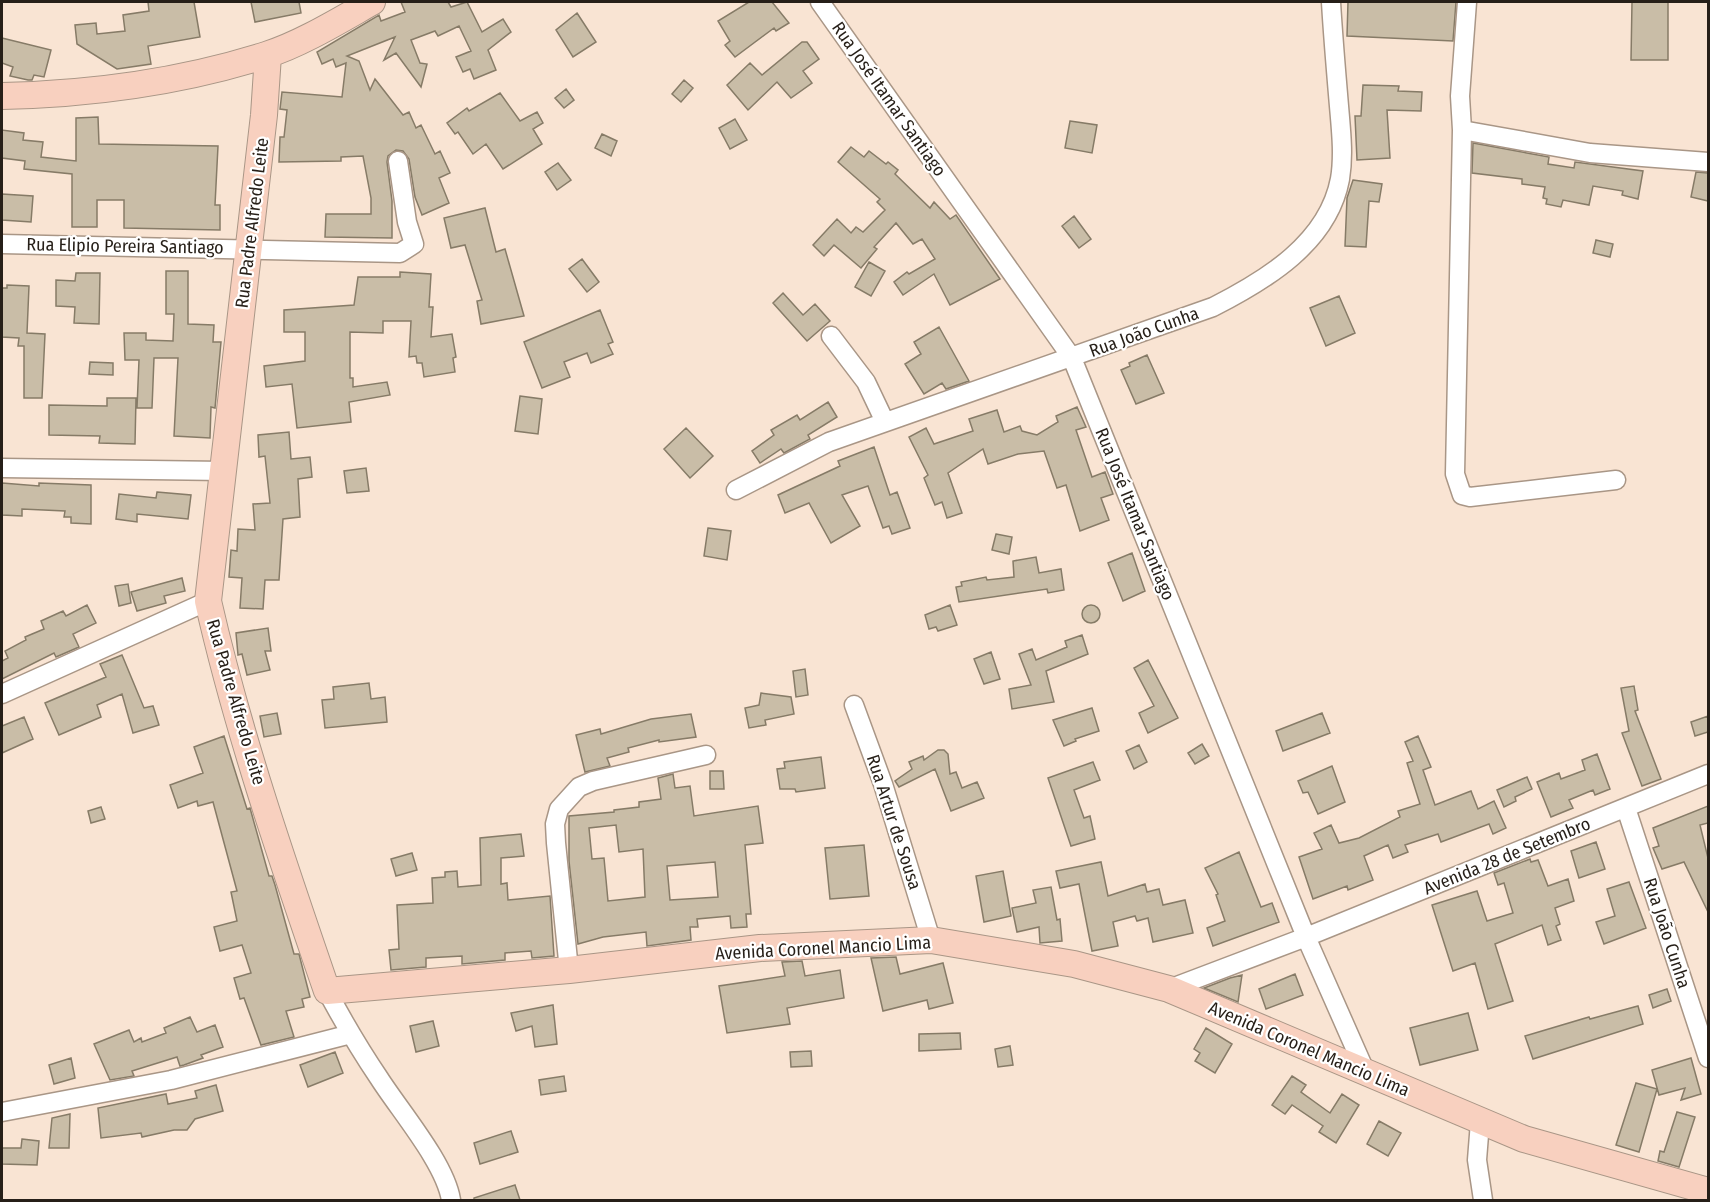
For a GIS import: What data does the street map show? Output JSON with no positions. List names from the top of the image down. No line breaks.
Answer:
{"streets":{"street":["Rua José Itamar Santiago","Rua Padre Alfredo Leite","Rua Elipio Pereira Santiago","Rua João Cunha","Rua Artur de Sousa","Avenida 28 de Setembro","Avenida Coronel Mancio Lima"]},"crossings":[["Rua José Itamar Santiago","Rua João Cunha"],["Rua José Itamar Santiago","Avenida 28 de Setembro"],["Rua José Itamar Santiago","Avenida Coronel Mancio Lima"],["Rua Padre Alfredo Leite","Rua Elipio Pereira Santiago"],["Rua Padre Alfredo Leite","Avenida Coronel Mancio Lima"],["Rua João Cunha","Avenida 28 de Setembro"],["Rua Artur de Sousa","Avenida Coronel Mancio Lima"],["Avenida 28 de Setembro","Avenida Coronel Mancio Lima"]]}
